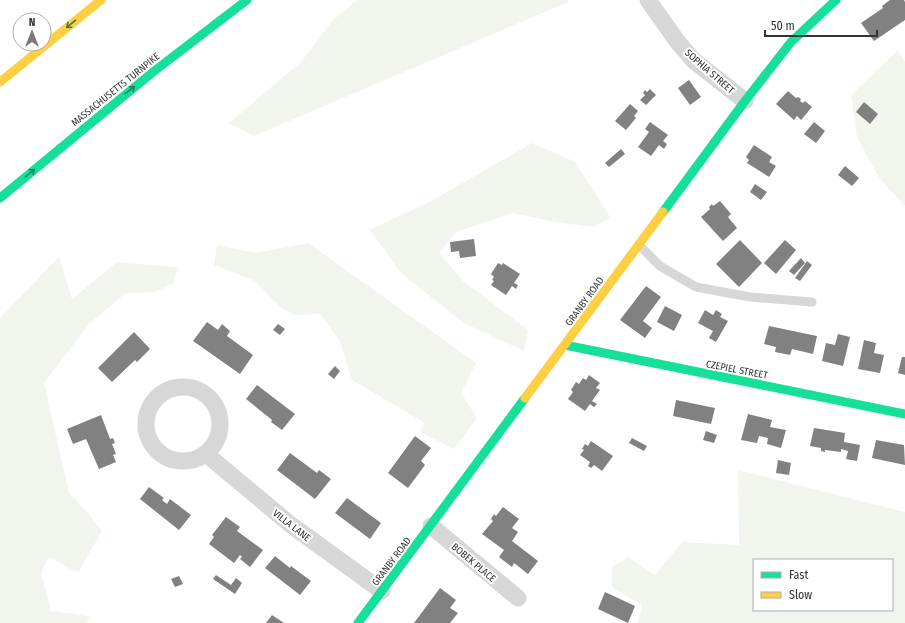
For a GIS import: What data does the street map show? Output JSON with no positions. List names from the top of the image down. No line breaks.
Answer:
{"streets":{"main road":["MASSACHUSETTS TURNPIKE","GRANBY ROAD","CZEPIEL STREET"],"street":["SOPHIA STREET","VILLA LANE","BOBEK PLACE"]},"crossings":[["SOPHIA STREET","GRANBY ROAD"],["GRANBY ROAD","CZEPIEL STREET"],["GRANBY ROAD","VILLA LANE"],["GRANBY ROAD","BOBEK PLACE"]],"one_way":["MASSACHUSETTS TURNPIKE"],"legend":["Fast","Slow"],"scale_bar":"50 m","north":"top"}
